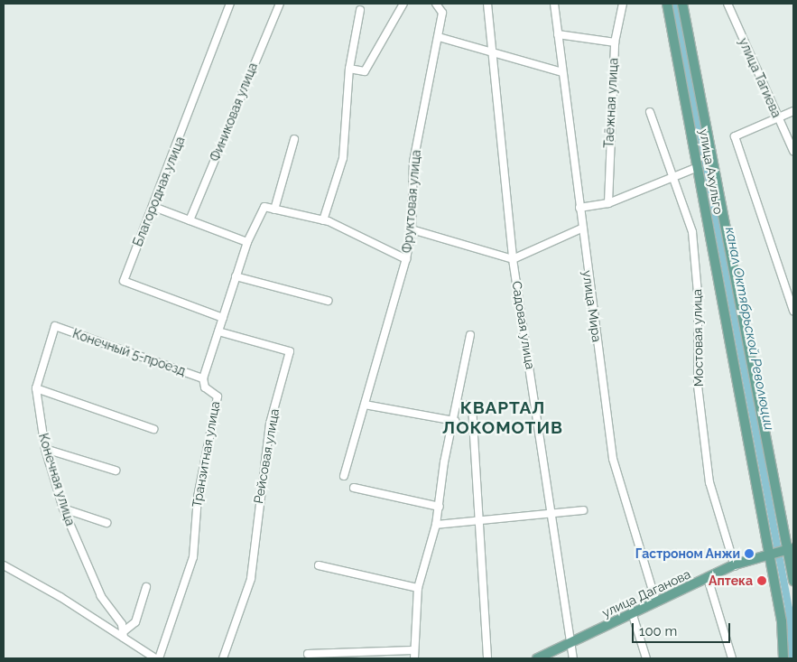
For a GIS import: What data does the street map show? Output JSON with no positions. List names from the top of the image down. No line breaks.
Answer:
{"streets":{"main road":["улица Ахульго","улица Даганова"],"street":["улица Тагиева","Таёжная улица","Финиковая улица","Благородная улица","Фруктовая улица","улица Мира","Садовая улица","Мостовая улица","Конечный 5-проезд","Транзитная улица","Рейсовая улица","Конечная улица"]},"crossings":[["улица Ахульго","улица Даганова"],["улица Мира","улица Даганова"],["Садовая улица","улица Даганова"],["Мостовая улица","улица Даганова"],["Конечный 5-проезд","Транзитная улица"],["Конечный 5-проезд","Конечная улица"],["Транзитная улица","Конечная улица"]],"districts":["КВАРТАЛ ЛОКОМОТИВ"],"water":["канал Октябрьской Революции"],"places":["Гастроном Анжи","Аптека"],"scale_bar":"100 m"}
